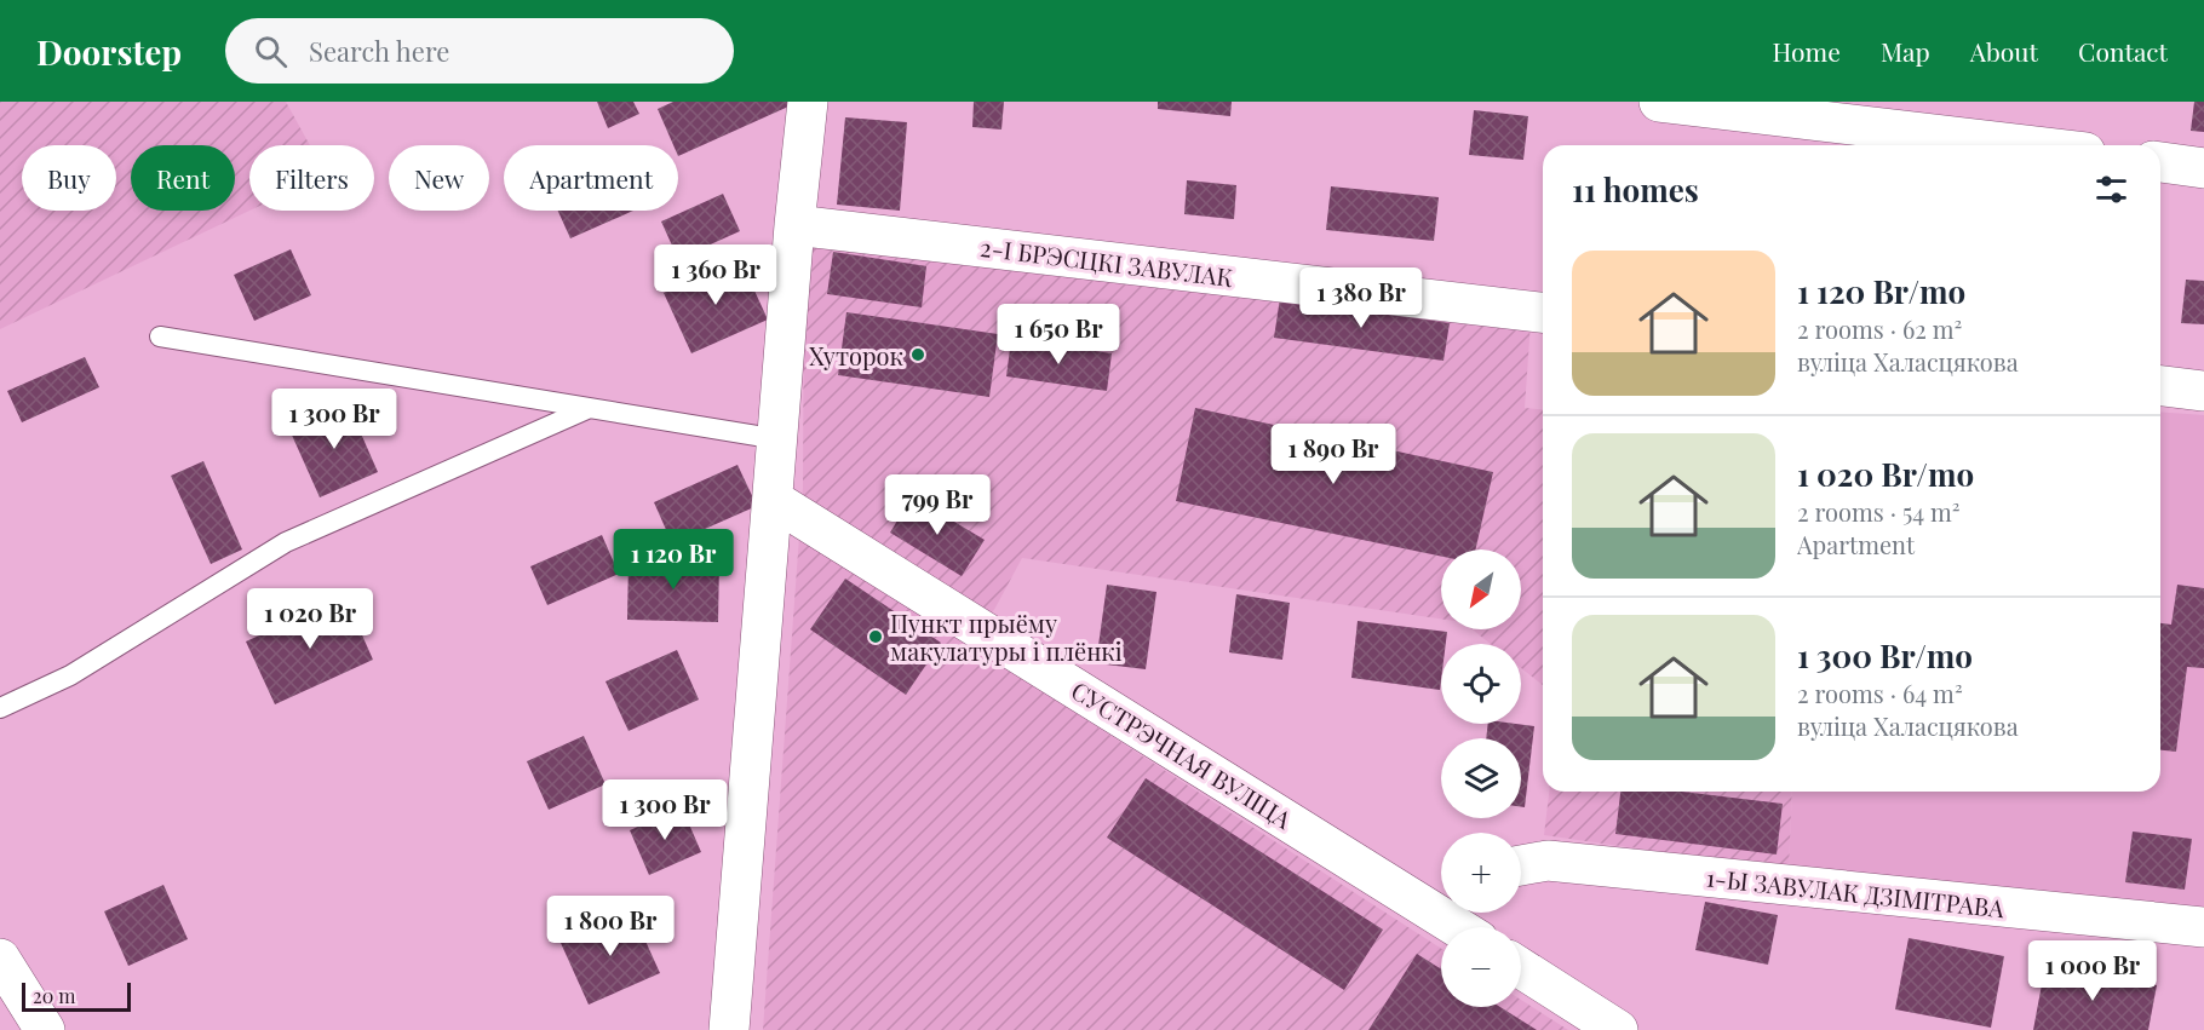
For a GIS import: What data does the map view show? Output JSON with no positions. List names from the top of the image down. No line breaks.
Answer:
{"streets":{"street":["2-І БРЭСЦКІ ЗАВУЛАК","СУСТРЭЧНАЯ ВУЛІЦА","1-Ы ЗАВУЛАК ДЗІМІТРАВА"]},"places":["Хуторок","Пункт прыёму макулатуры і плёнкі"],"scale_bar":"20 m","north":"bottom left","page":{"header":"Doorstep","search":"Search here","nav":["Home","Map","About","Contact"],"chip":["Buy","Rent","Filters","New","Apartment"],"heading":"11 homes","list":[{"name":"1 120 Br/mo","note":"2 rooms · 62 m² · вуліца Халасцякова"},{"name":"1 020 Br/mo","note":"2 rooms · 54 m² · Apartment"},{"name":"1 300 Br/mo","note":"2 rooms · 64 m² · вуліца Халасцякова"}],"price":["1 360 Br","1 380 Br","1 650 Br","1 300 Br","1 890 Br","799 Br","1 120 Br","1 020 Br","1 300 Br","1 800 Br","1 000 Br"],"map_buttons":["+","−"],"scale":"20 m"}}
